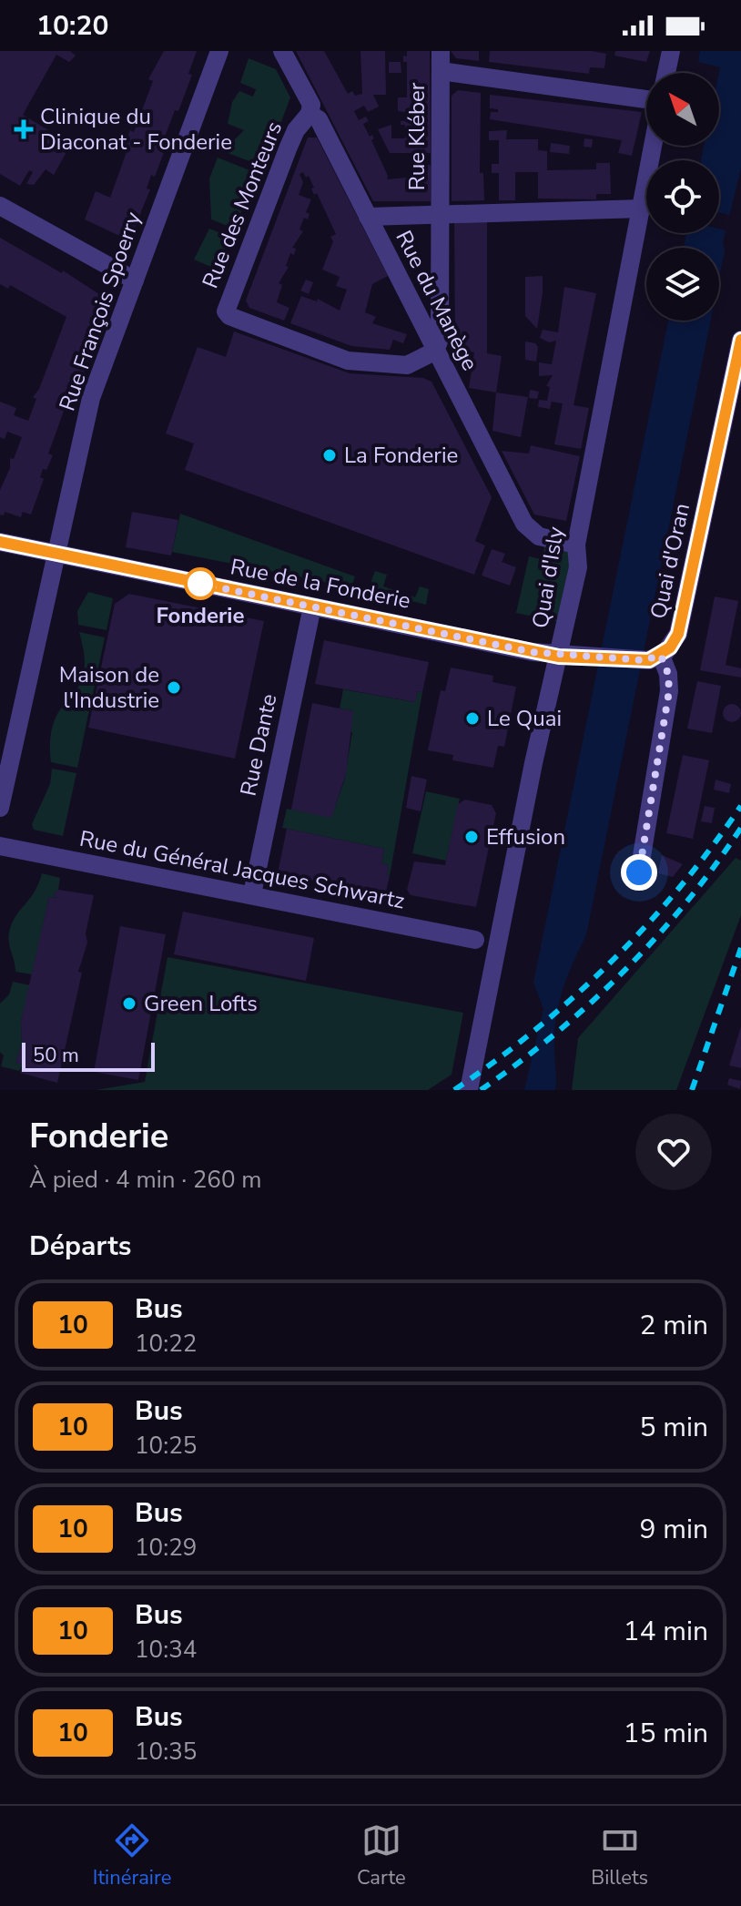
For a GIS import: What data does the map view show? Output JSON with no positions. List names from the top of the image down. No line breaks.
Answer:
{"streets":{"street":["Rue Kléber","Rue des Monteurs","Rue du Manège","Rue François Spoerry","Quai d'Oran","Quai d'Isly","Rue de la Fonderie","Rue Dante","Rue du Général Jacques Schwartz"]},"crossings":[["Rue Kléber","Rue des Monteurs"],["Rue Kléber","Rue du Manège"],["Rue des Monteurs","Rue du Manège"],["Rue du Manège","Quai d'Isly"],["Rue François Spoerry","Rue de la Fonderie"],["Quai d'Oran","Rue de la Fonderie"],["Quai d'Isly","Rue de la Fonderie"],["Rue de la Fonderie","Rue Dante"],["Rue Dante","Rue du Général Jacques Schwartz"]],"places":{"health":["Clinique du Diaconat - Fonderie"],"other":["La Fonderie","Fonderie","Maison de l'Industrie","Le Quai","Effusion","Green Lofts"]},"lines":["bus line 10"],"scale_bar":"50 m","north":"top left","page":{"status":"10:20","scale":"50 m","heading":[["Fonderie","À pied · 4 min · 260 m"],"Départs"],"list":[{"mark":"10","name":"Bus","note":"10:22","value":"2 min"},{"mark":"10","name":"Bus","note":"10:25","value":"5 min"},{"mark":"10","name":"Bus","note":"10:29","value":"9 min"},{"mark":"10","name":"Bus","note":"10:34","value":"14 min"},{"mark":"10","name":"Bus","note":"10:35","value":"15 min"}],"tabs":["Itinéraire","Carte","Billets"]}}
